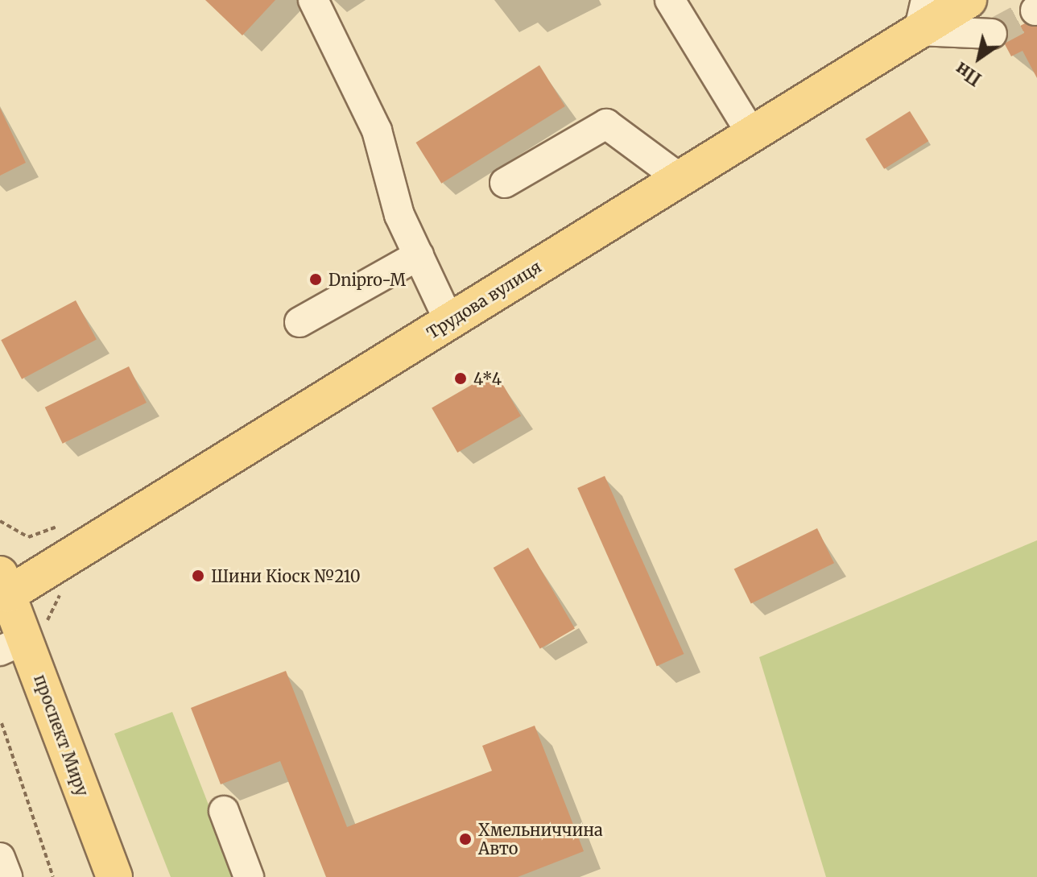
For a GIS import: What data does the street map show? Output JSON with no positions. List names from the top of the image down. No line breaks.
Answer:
{"streets":{"main road":["Трудова вулиця","проспект Миру"]},"crossings":[["Трудова вулиця","проспект Миру"]],"places":["Dnipro-M","4*4","Шини Кіоск №210","Хмельниччина Авто"],"north":"bottom left"}
